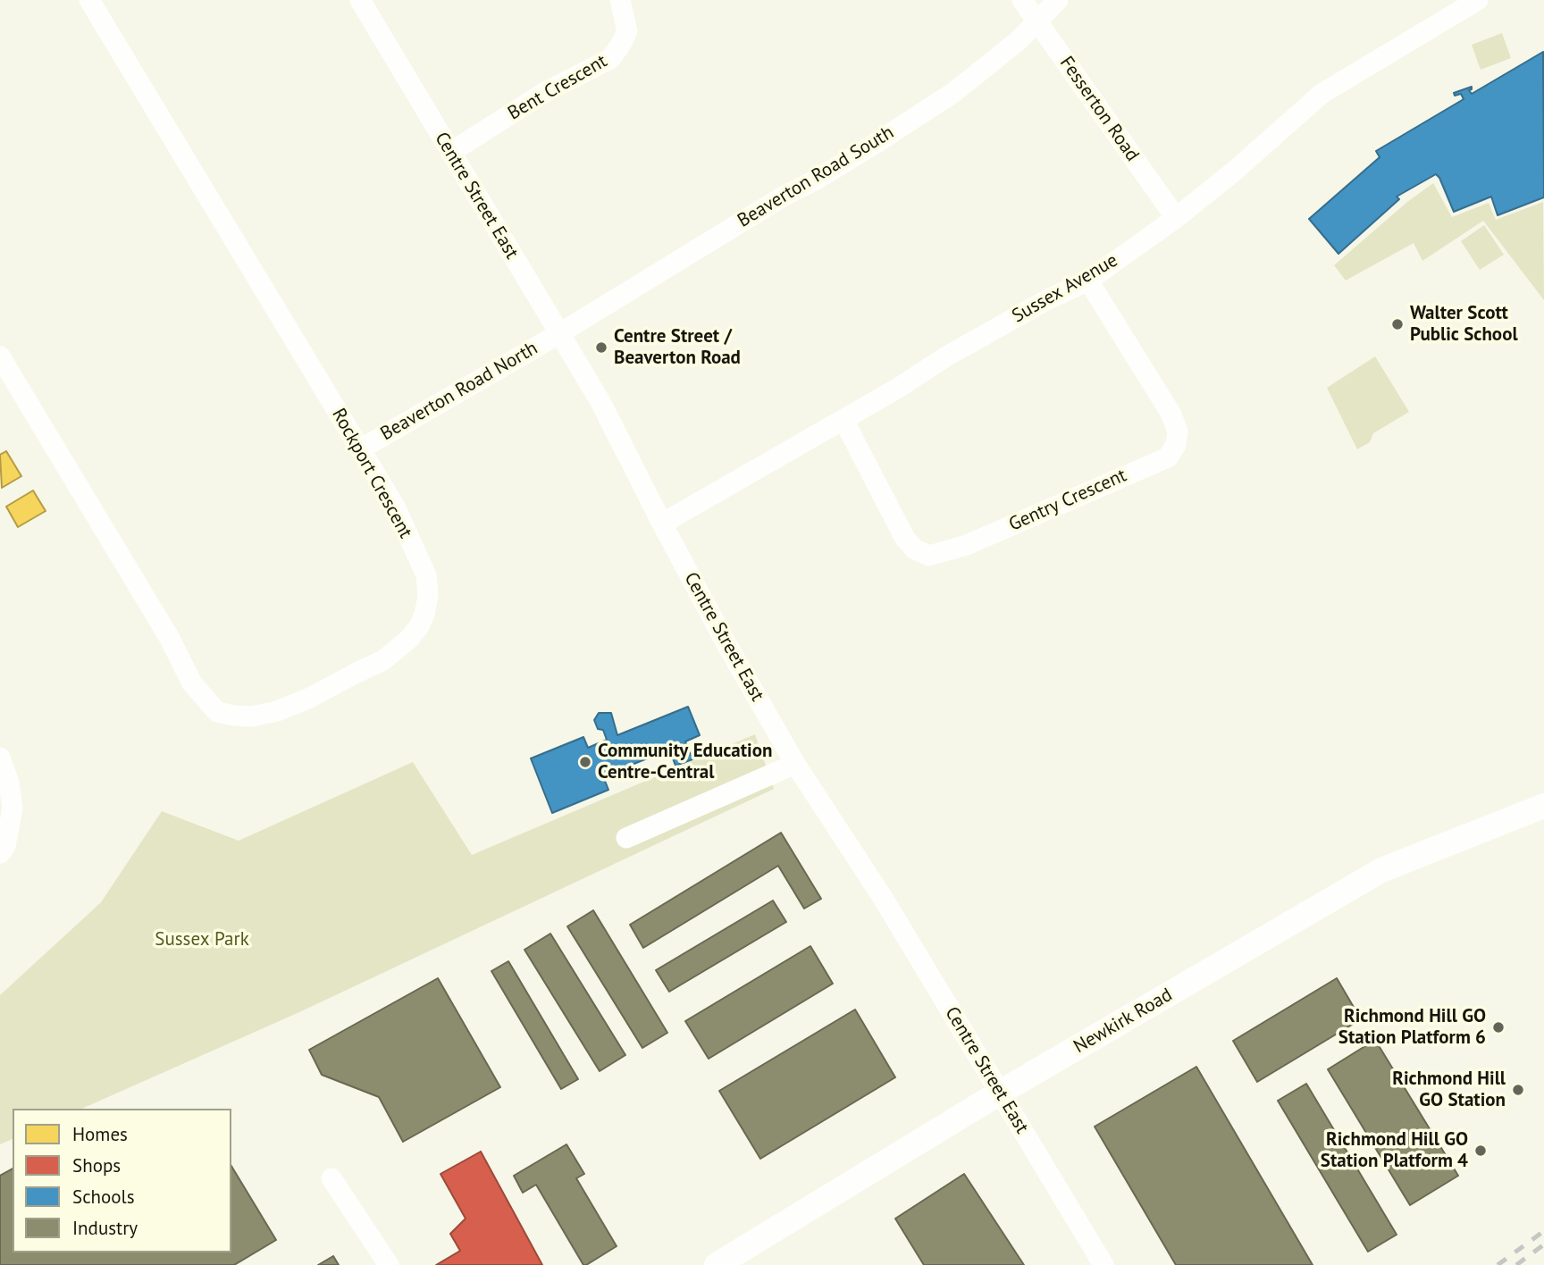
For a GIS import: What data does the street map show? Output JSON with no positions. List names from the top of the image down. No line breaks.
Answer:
{"streets":{"street":["Bent Crescent","Fesserton Road","Beaverton Road South","Centre Street East","Sussex Avenue","Beaverton Road North","Rockport Crescent","Gentry Crescent","Newkirk Road"]},"crossings":[["Bent Crescent","Centre Street East"],["Fesserton Road","Beaverton Road South"],["Fesserton Road","Sussex Avenue"],["Beaverton Road South","Centre Street East"],["Beaverton Road South","Beaverton Road North"],["Centre Street East","Sussex Avenue"],["Centre Street East","Beaverton Road North"],["Centre Street East","Newkirk Road"],["Sussex Avenue","Gentry Crescent"],["Beaverton Road North","Rockport Crescent"]],"parks":["Sussex Park"],"places":["Walter Scott Public School","Centre Street / Beaverton Road","Community Education Centre-Central","Richmond Hill GO Station Platform 6","Richmond Hill GO Station","Richmond Hill GO Station Platform 4"],"legend":["Homes","Shops","Schools","Industry"]}
